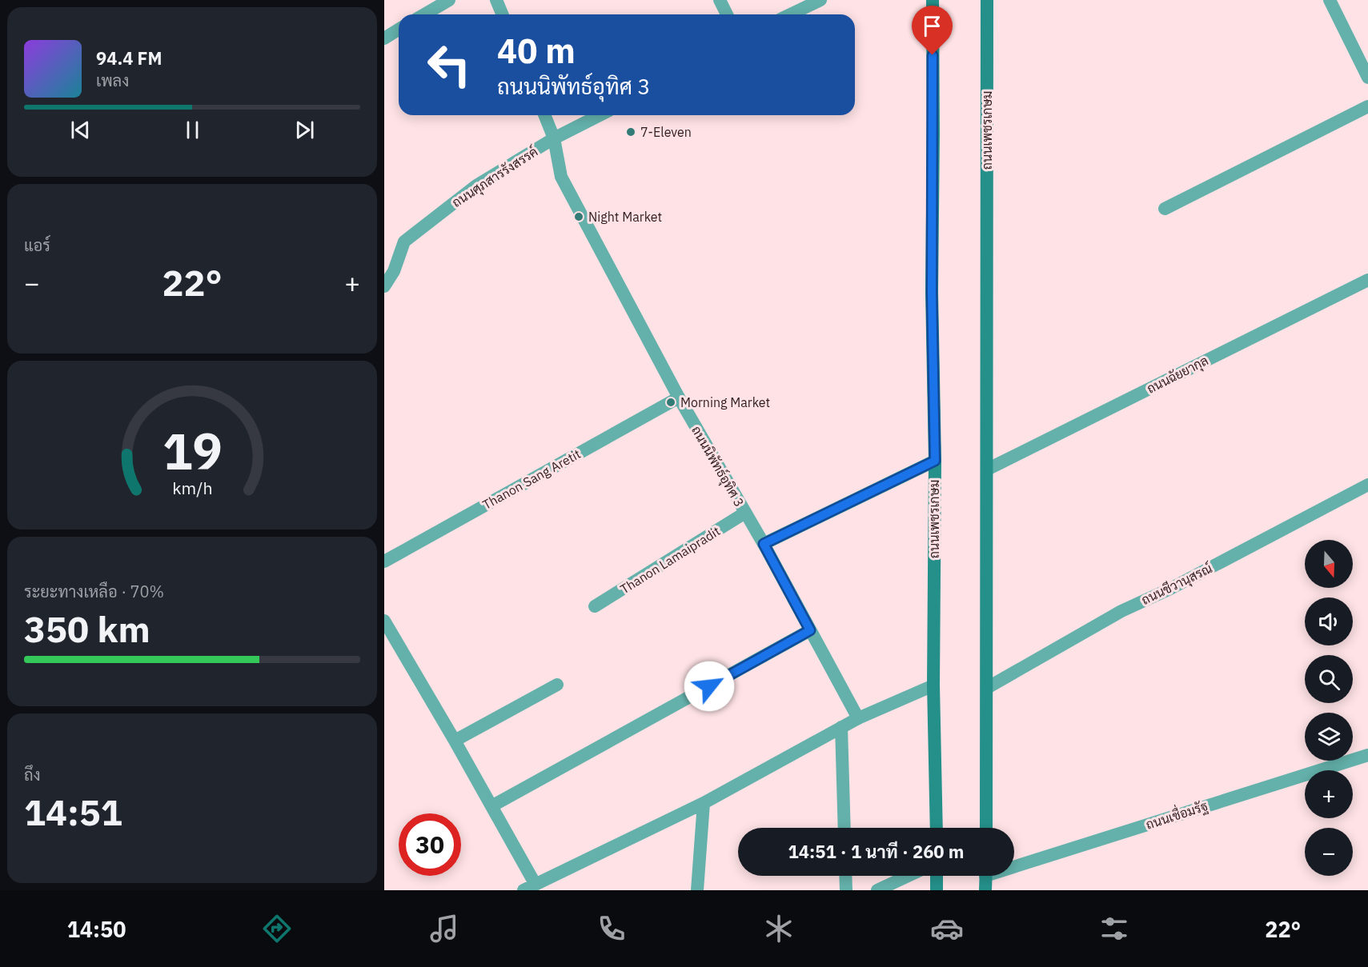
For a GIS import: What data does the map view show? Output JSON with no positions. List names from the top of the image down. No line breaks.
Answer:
{"streets":{"main road":["ถนนเพชรเกษม"],"street":["ถนนศุภสารรังสรรค์","ถนนฉัยยากุล","ถนนนิพัทธ์อุทิศ 3","Thanon Sang Aretit","Thanon Lamaipradit","ถนนชีวานุสรณ์","ถนนเชื่อมรัฐ"]},"crossings":[["ถนนเพชรเกษม","ถนนฉัยยากุล"],["ถนนเพชรเกษม","ถนนชีวานุสรณ์"],["ถนนศุภสารรังสรรค์","ถนนนิพัทธ์อุทิศ 3"],["ถนนนิพัทธ์อุทิศ 3","Thanon Sang Aretit"],["ถนนนิพัทธ์อุทิศ 3","Thanon Lamaipradit"]],"places":["7-Eleven","Night Market","Morning Market"],"north":"bottom","page":{"turn":["40 m","ถนนนิพัทธ์อุทิศ 3"],"song":["94.4 FM","เพลง"],"tile":["แอร์",["ระยะทางเหลือ · 70%","350 km"],["ถึง","14:51"]],"heat":["−","22°","+"],"map_buttons":["+","−"],"limit":"30","trip":"14:51 · 1 นาที · 260 m","tabs":["14:50","22°"],"gauge":["19","km/h"]}}
